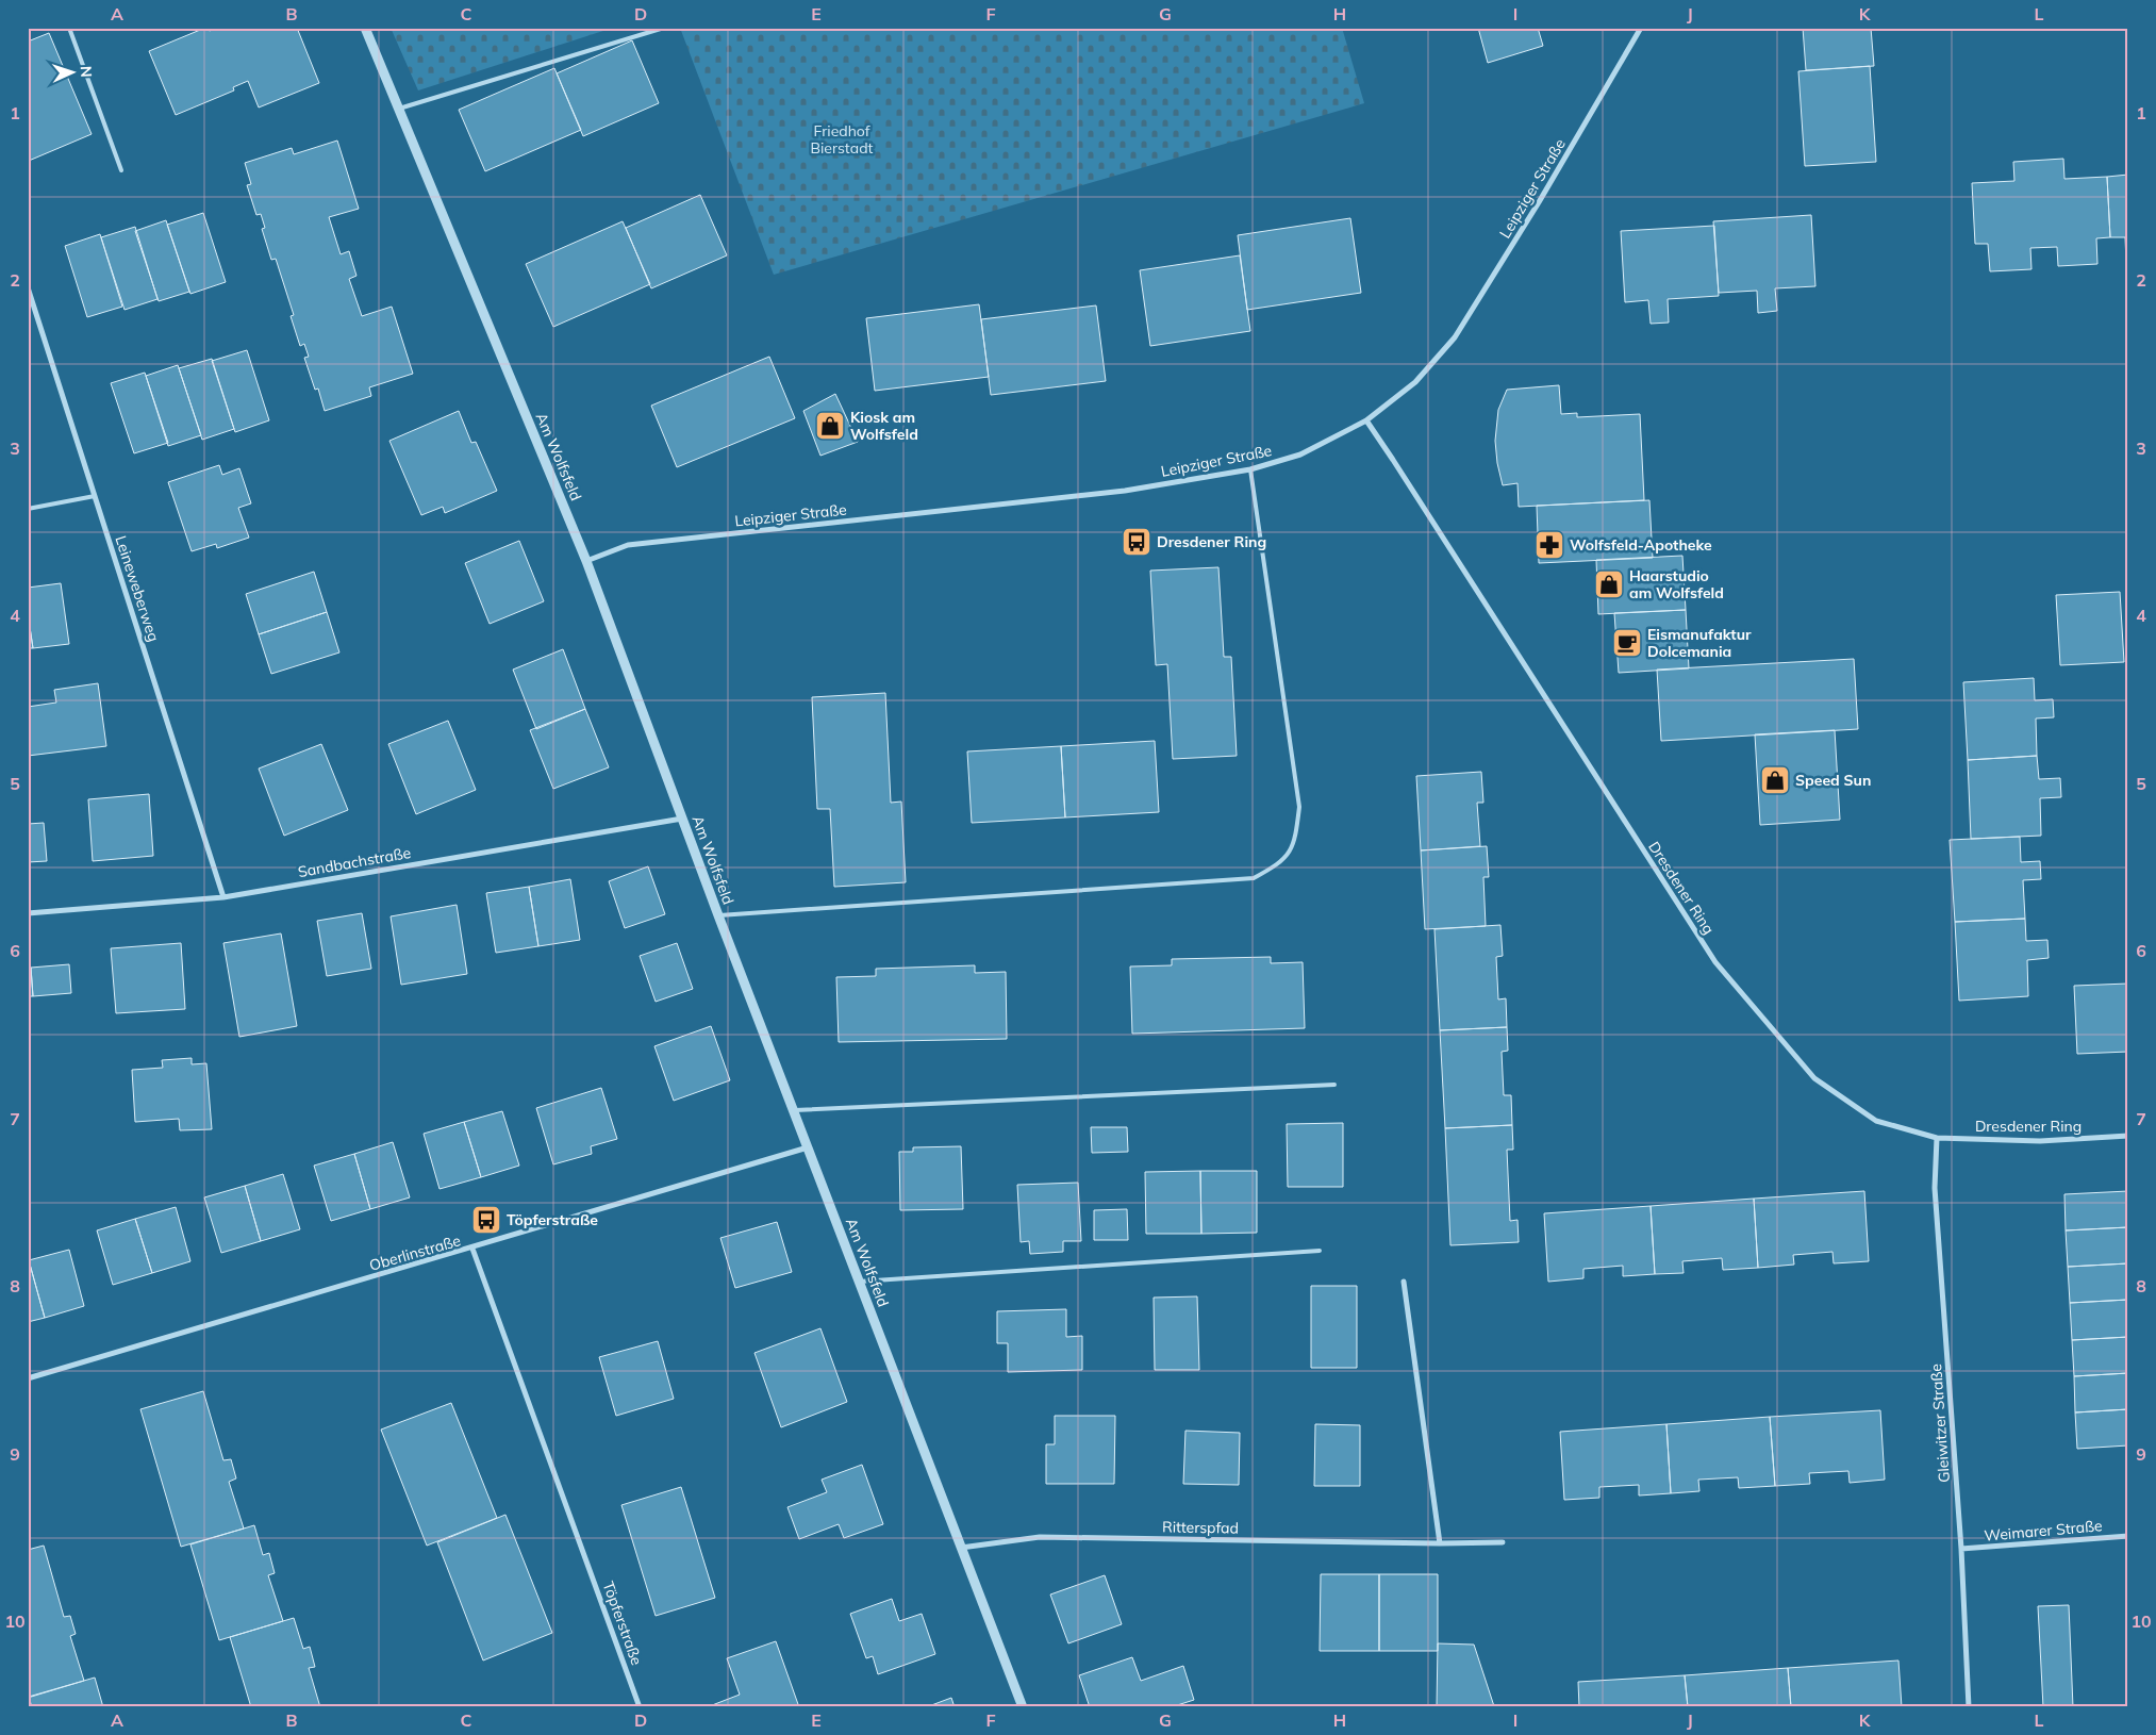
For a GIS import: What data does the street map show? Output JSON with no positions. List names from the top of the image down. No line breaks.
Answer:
{"streets":{"street":["Leipziger Straße","Am Wolfsfeld","Leineweberweg","Sandbachstraße","Dresdener Ring","Oberlinstraße","Gleiwitzer Straße","Ritterspfad","Weimarer Straße","Töpferstraße"]},"crossings":[["Leipziger Straße","Am Wolfsfeld"],["Leipziger Straße","Dresdener Ring"],["Am Wolfsfeld","Sandbachstraße"],["Am Wolfsfeld","Oberlinstraße"],["Am Wolfsfeld","Ritterspfad"],["Leineweberweg","Sandbachstraße"],["Dresdener Ring","Gleiwitzer Straße"],["Oberlinstraße","Töpferstraße"],["Gleiwitzer Straße","Weimarer Straße"]],"parks":["Friedhof Bierstadt"],"places":{"shop":["Kiosk am Wolfsfeld","Haarstudio am Wolfsfeld","Speed Sun"],"bus stop":["Dresdener Ring","Töpferstraße"],"pharmacy":["Wolfsfeld-Apotheke"],"cafe":["Eismanufaktur Dolcemania"]},"north":"right","grid":{"columns":["A","B","C","D","E","F","G","H","I","J","K","L"],"rows":["1","2","3","4","5","6","7","8","9","10"]}}
